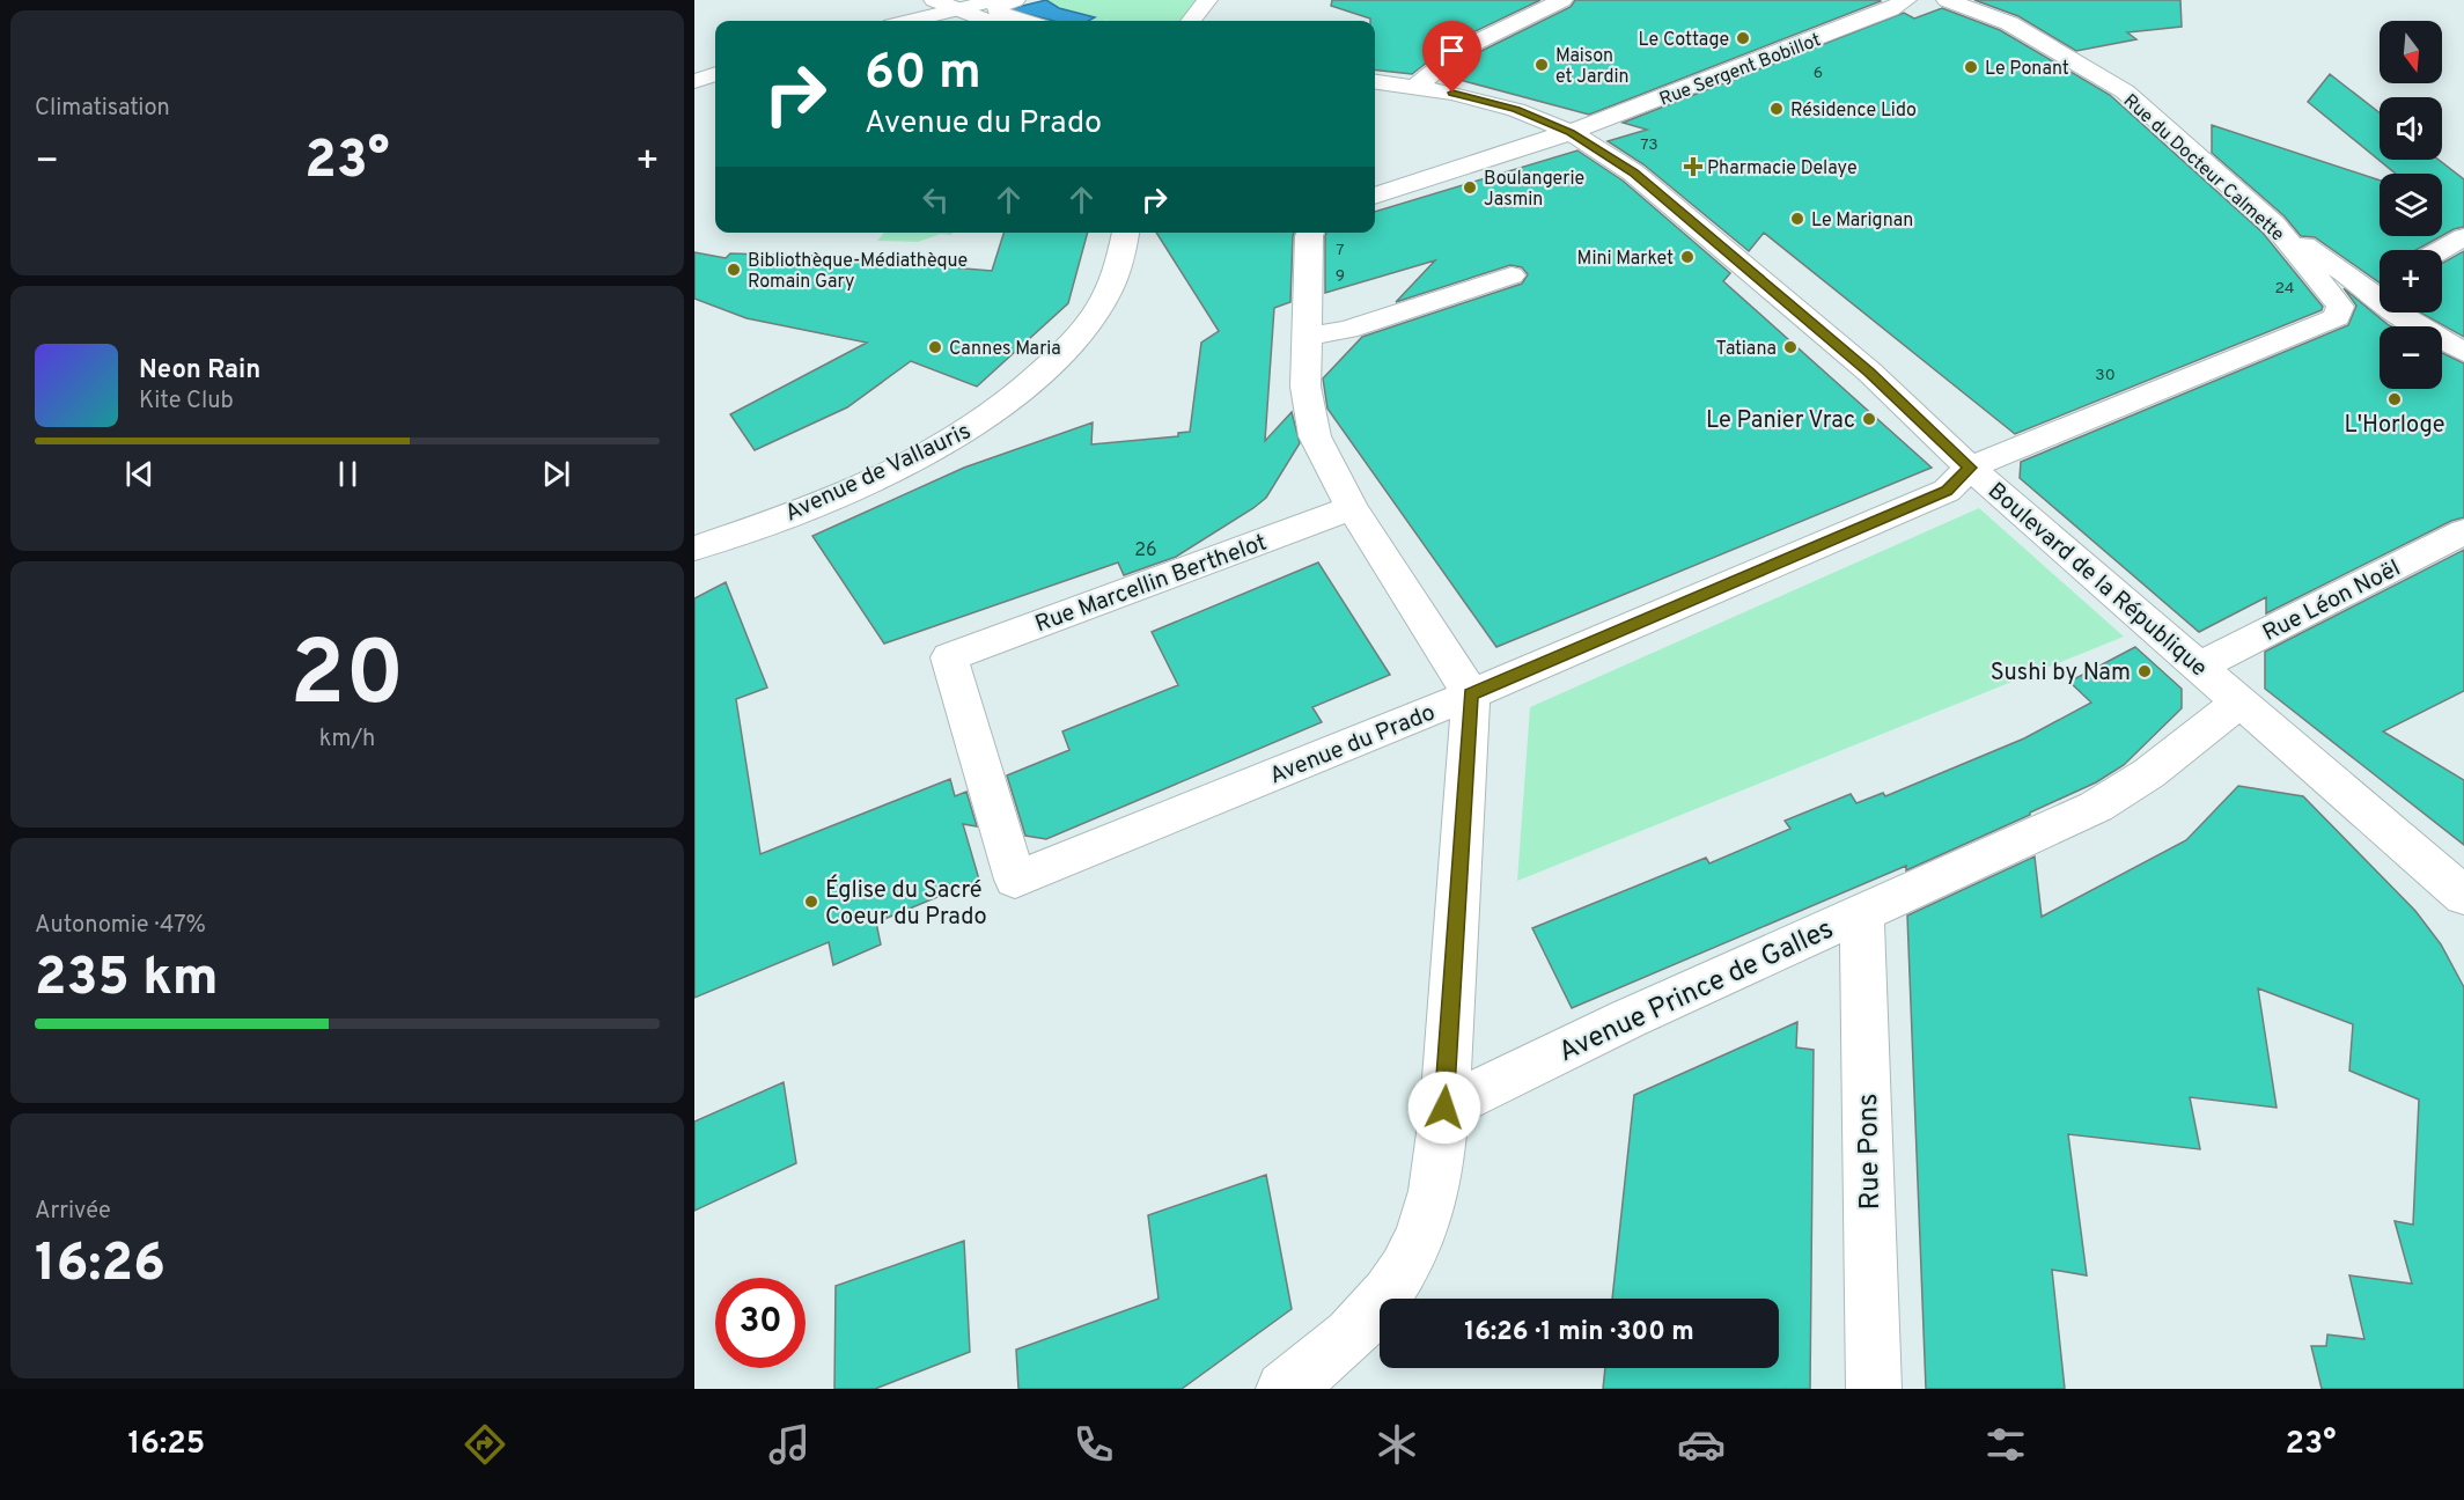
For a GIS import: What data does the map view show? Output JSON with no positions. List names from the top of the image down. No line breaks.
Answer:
{"streets":{"street":["Rue Sergent Bobillot","Rue du Docteur Calmette","Avenue de Vallauris","Boulevard de la République","Rue Marcellin Berthelot","Rue Léon Noël","Avenue du Prado","Avenue Prince de Galles","Rue Pons"]},"crossings":[["Rue Sergent Bobillot","Boulevard de la République"],["Rue du Docteur Calmette","Boulevard de la République"],["Rue du Docteur Calmette","Avenue du Prado"],["Boulevard de la République","Rue Léon Noël"],["Boulevard de la République","Avenue du Prado"],["Boulevard de la République","Avenue Prince de Galles"],["Rue Marcellin Berthelot","Avenue du Prado"],["Avenue Prince de Galles","Rue Pons"]],"places":{"other":["Le Cottage","Maison et Jardin","Le Ponant","Résidence Lido","Boulangerie Jasmin","Le Marignan","Mini Market","Bibliothèque-Médiathèque Romain Gary","Cannes Maria","Tatiana","L'Horloge","Le Panier Vrac","Sushi by Nam","Église du Sacré Coeur du Prado"],"health":["Pharmacie Delaye"]},"house_numbers":["6","73","7","9","24","30","26"],"north":"bottom","page":{"tile":["Climatisation",["20","km/h"],["Autonomie · 47%","235 km"],["Arrivée","16:26"]],"map_buttons":["+","−"],"turn":["60 m","Avenue du Prado"],"heat":["−","23°","+"],"song":["Neon Rain","Kite Club"],"limit":"30","trip":"16:26 · 1 min · 300 m","tabs":["16:25","23°"]}}
